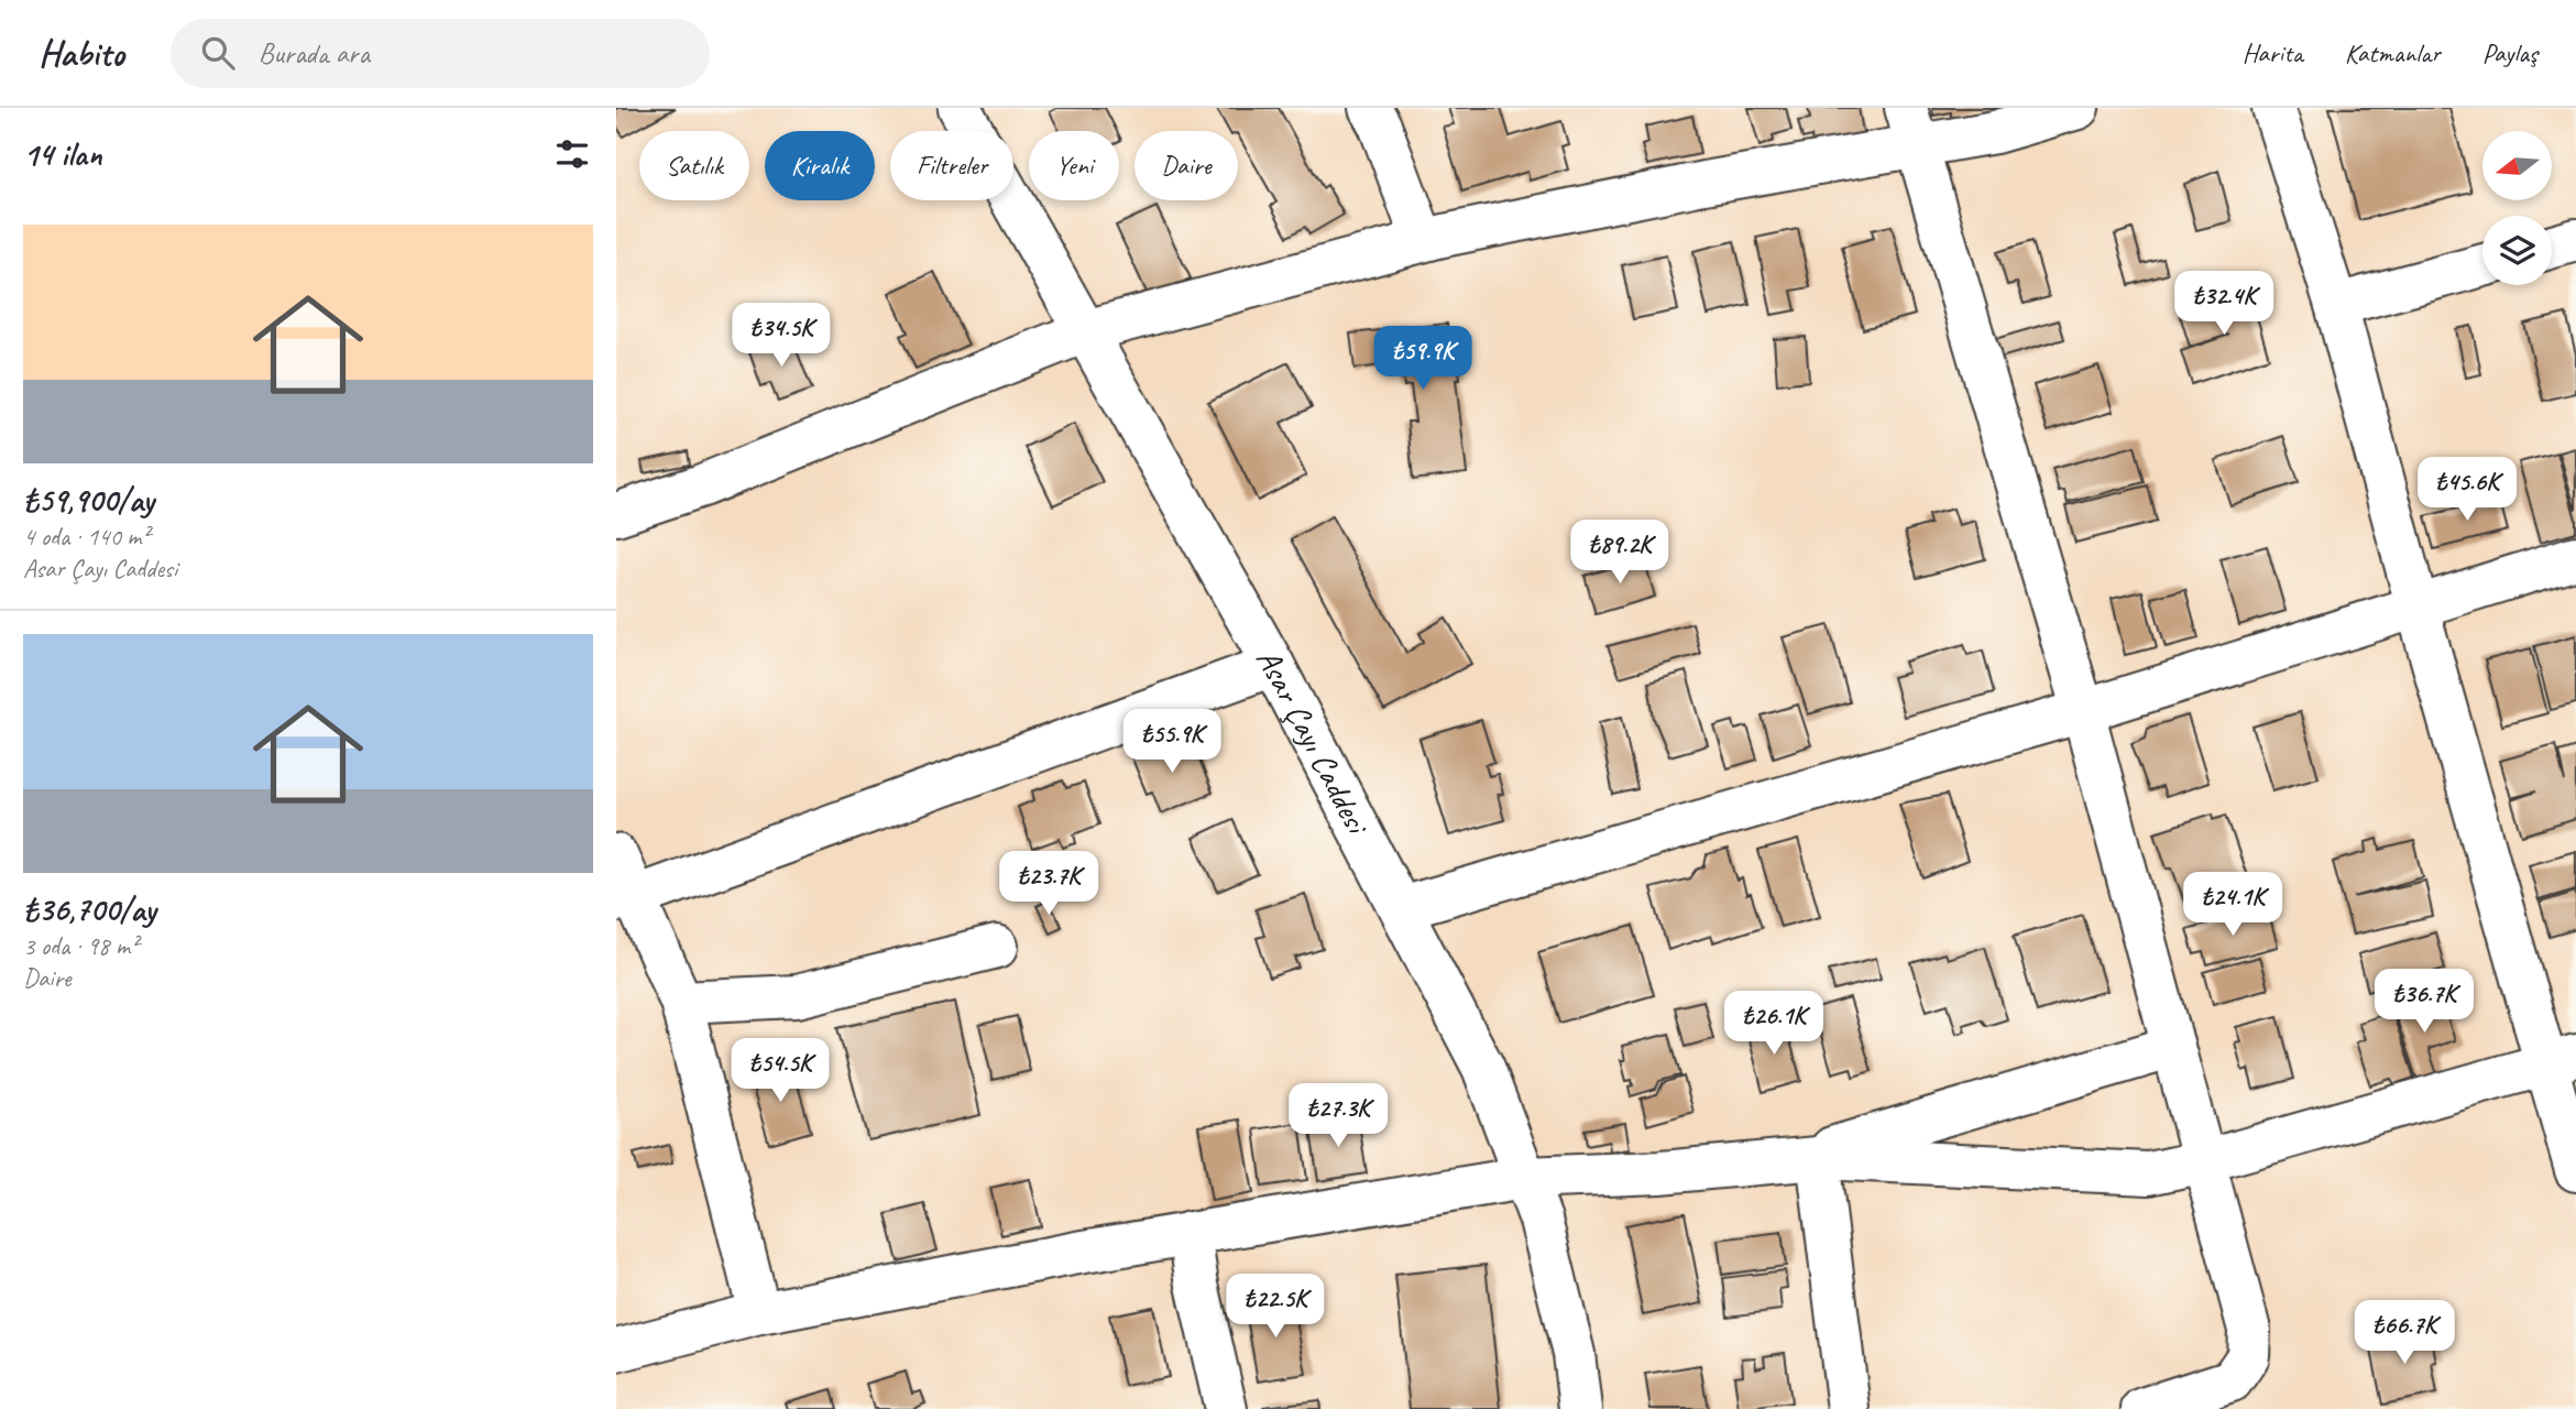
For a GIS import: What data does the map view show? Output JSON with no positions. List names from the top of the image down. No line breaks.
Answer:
{"streets":{"street":["Asar Çayı Caddesi"]},"north":"left","page":{"header":"Habito","search":"Burada ara","nav":["Harita","Katmanlar","Paylaş"],"heading":"14 ilan","chip":["Satılık","Kiralık","Filtreler","Yeni","Daire"],"list":[{"name":"₺59,900/ay","note":"4 oda · 140 m² · Asar Çayı Caddesi"},{"name":"₺36,700/ay","note":"3 oda · 98 m² · Daire"}],"price":["₺32.4K","₺34.5K","₺59.9K","₺45.6K","₺89.2K","₺55.9K","₺23.7K","₺24.1K","₺36.7K","₺26.1K","₺54.5K","₺27.3K","₺22.5K","₺66.7K"]}}
